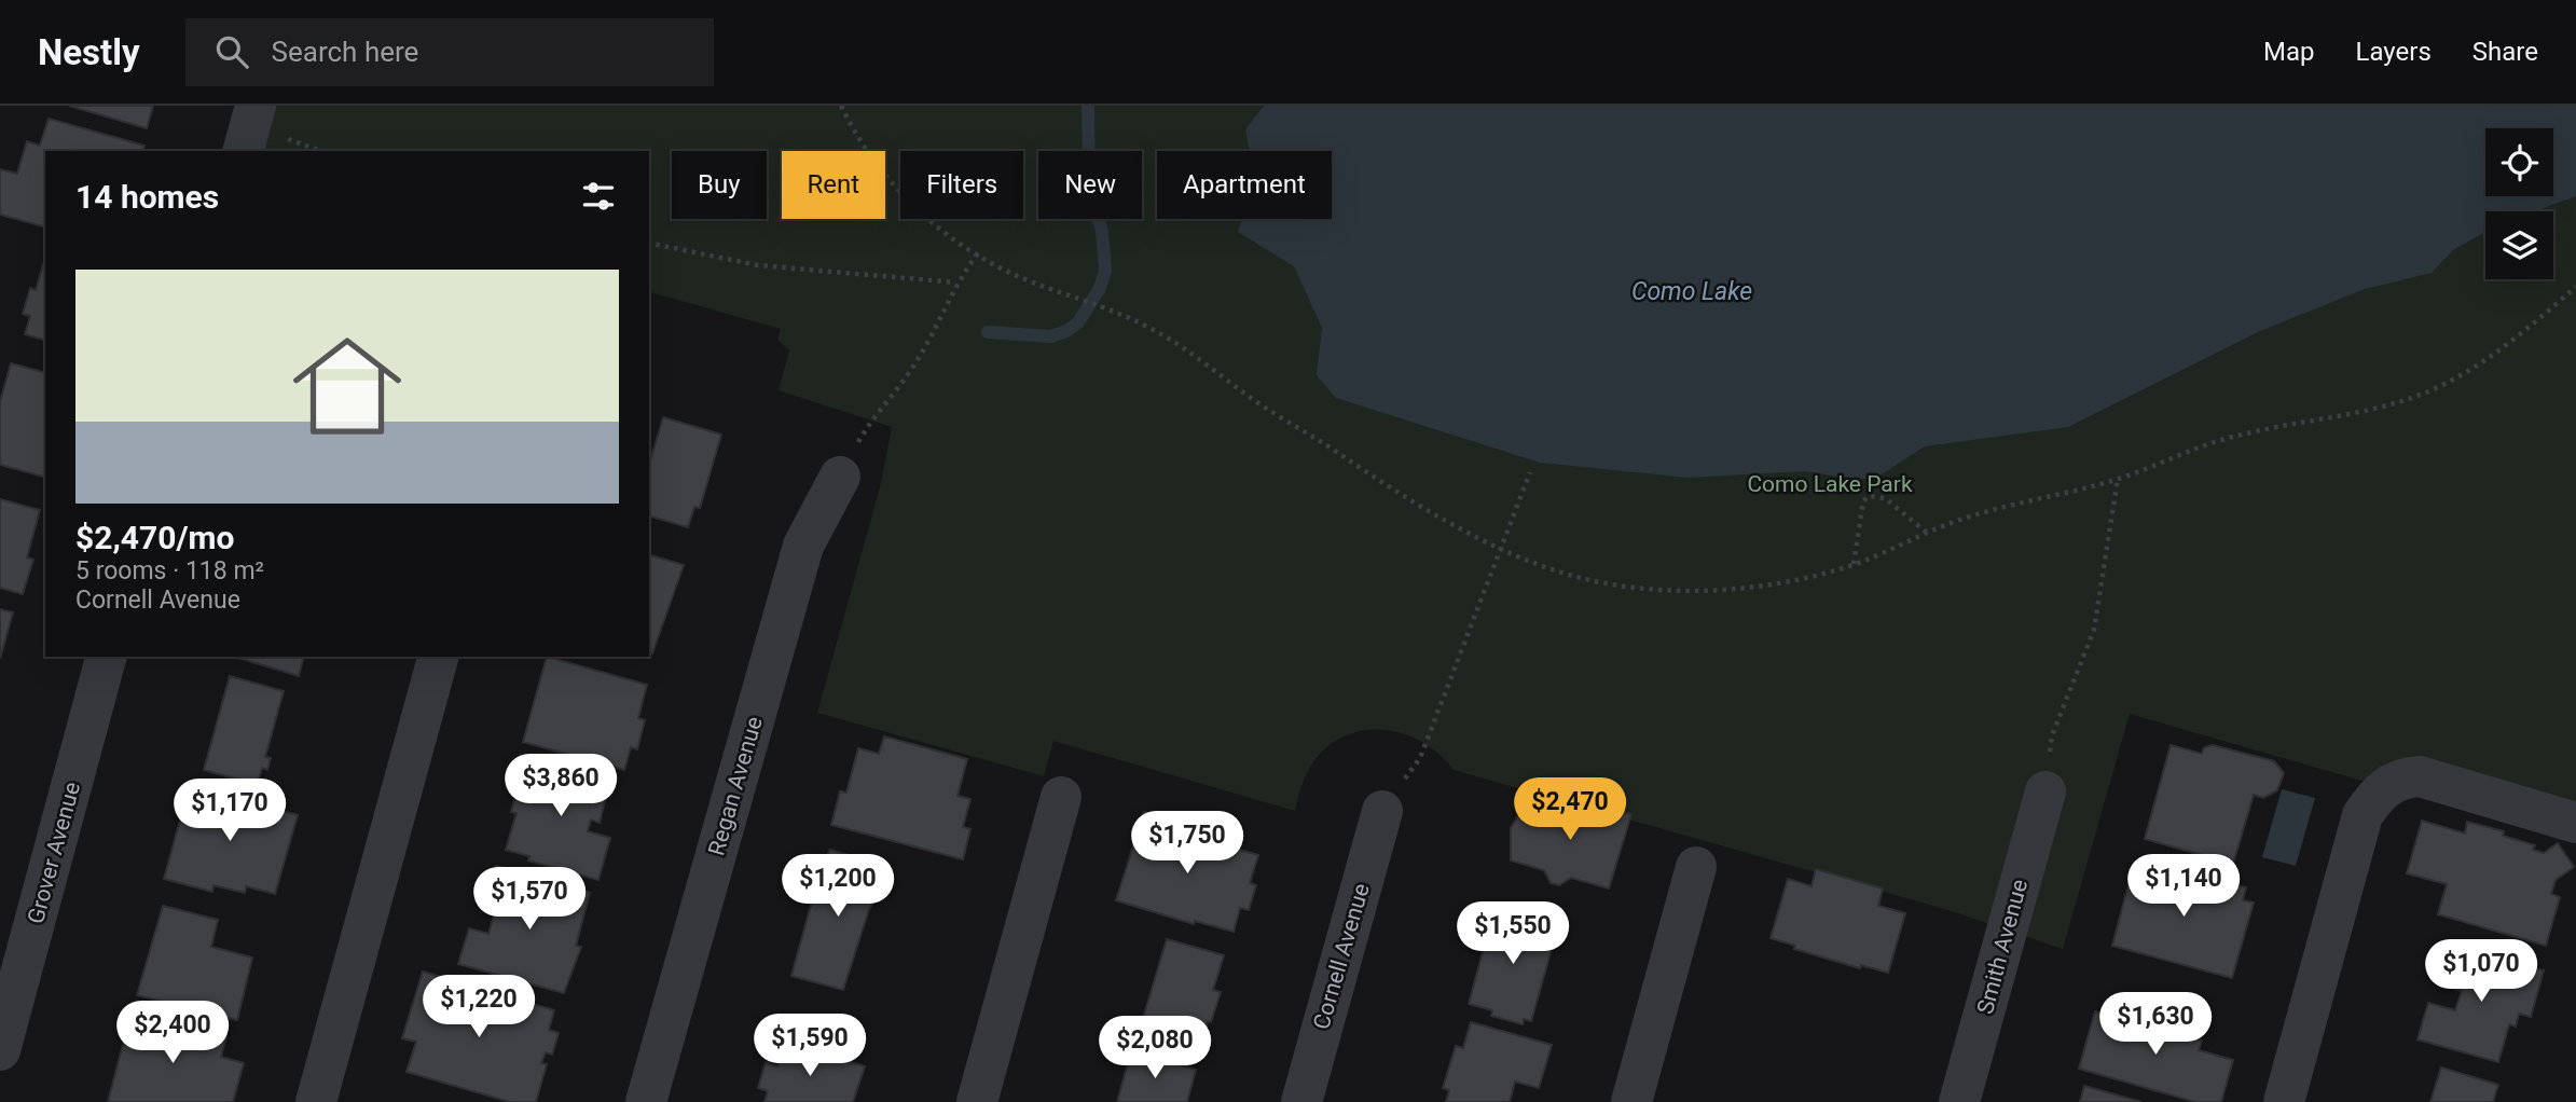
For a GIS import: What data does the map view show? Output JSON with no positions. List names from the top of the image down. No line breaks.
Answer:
{"streets":{"street":["Regan Avenue","Grover Avenue","Smith Avenue","Cornell Avenue"]},"water":["Como Lake"],"parks":["Como Lake Park"],"page":{"header":"Nestly","search":"Search here","nav":["Map","Layers","Share"],"chip":["Buy","Rent","Filters","New","Apartment"],"heading":"14 homes","list":[{"name":"$2,470/mo","note":"5 rooms · 118 m² · Cornell Avenue"}],"price":["$3,860","$2,470","$1,170","$1,750","$1,200","$1,140","$1,570","$1,550","$1,070","$1,220","$1,630","$2,400","$1,590","$2,080"]}}
